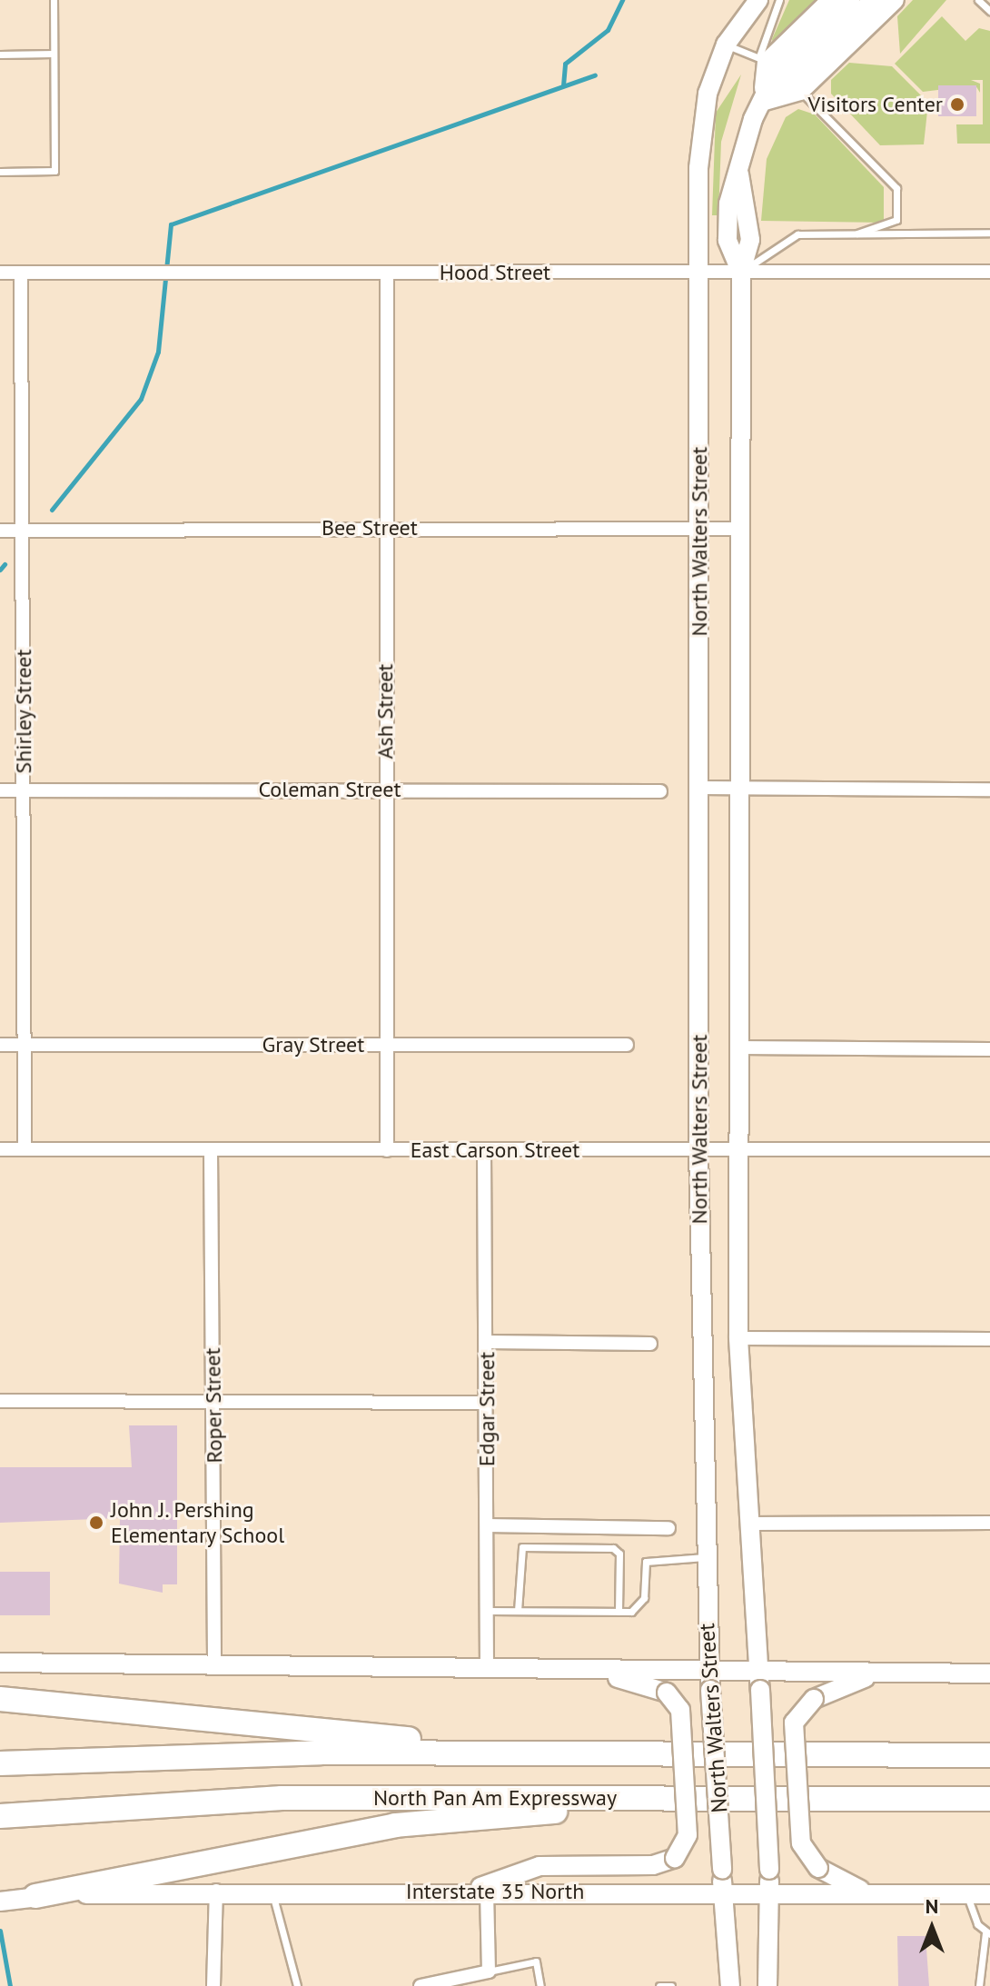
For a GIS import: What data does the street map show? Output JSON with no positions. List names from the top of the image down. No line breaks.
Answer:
{"streets":{"highway":["North Pan Am Expressway"],"main road":["North Walters Street","Interstate 35 North"],"street":["Hood Street","Bee Street","Shirley Street","Ash Street","Coleman Street","Gray Street","East Carson Street","Roper Street","Edgar Street"]},"crossings":[["Hood Street","North Walters Street"],["Hood Street","Shirley Street"],["Hood Street","Ash Street"],["Bee Street","North Walters Street"],["Bee Street","Shirley Street"],["Bee Street","Ash Street"],["North Walters Street","East Carson Street"],["North Walters Street","Interstate 35 North"],["Shirley Street","Coleman Street"],["Shirley Street","Gray Street"],["Shirley Street","East Carson Street"],["Ash Street","Coleman Street"],["Ash Street","Gray Street"],["Ash Street","East Carson Street"],["East Carson Street","Roper Street"],["East Carson Street","Edgar Street"]],"places":["Visitors Center","John J. Pershing Elementary School"],"north":"top"}
